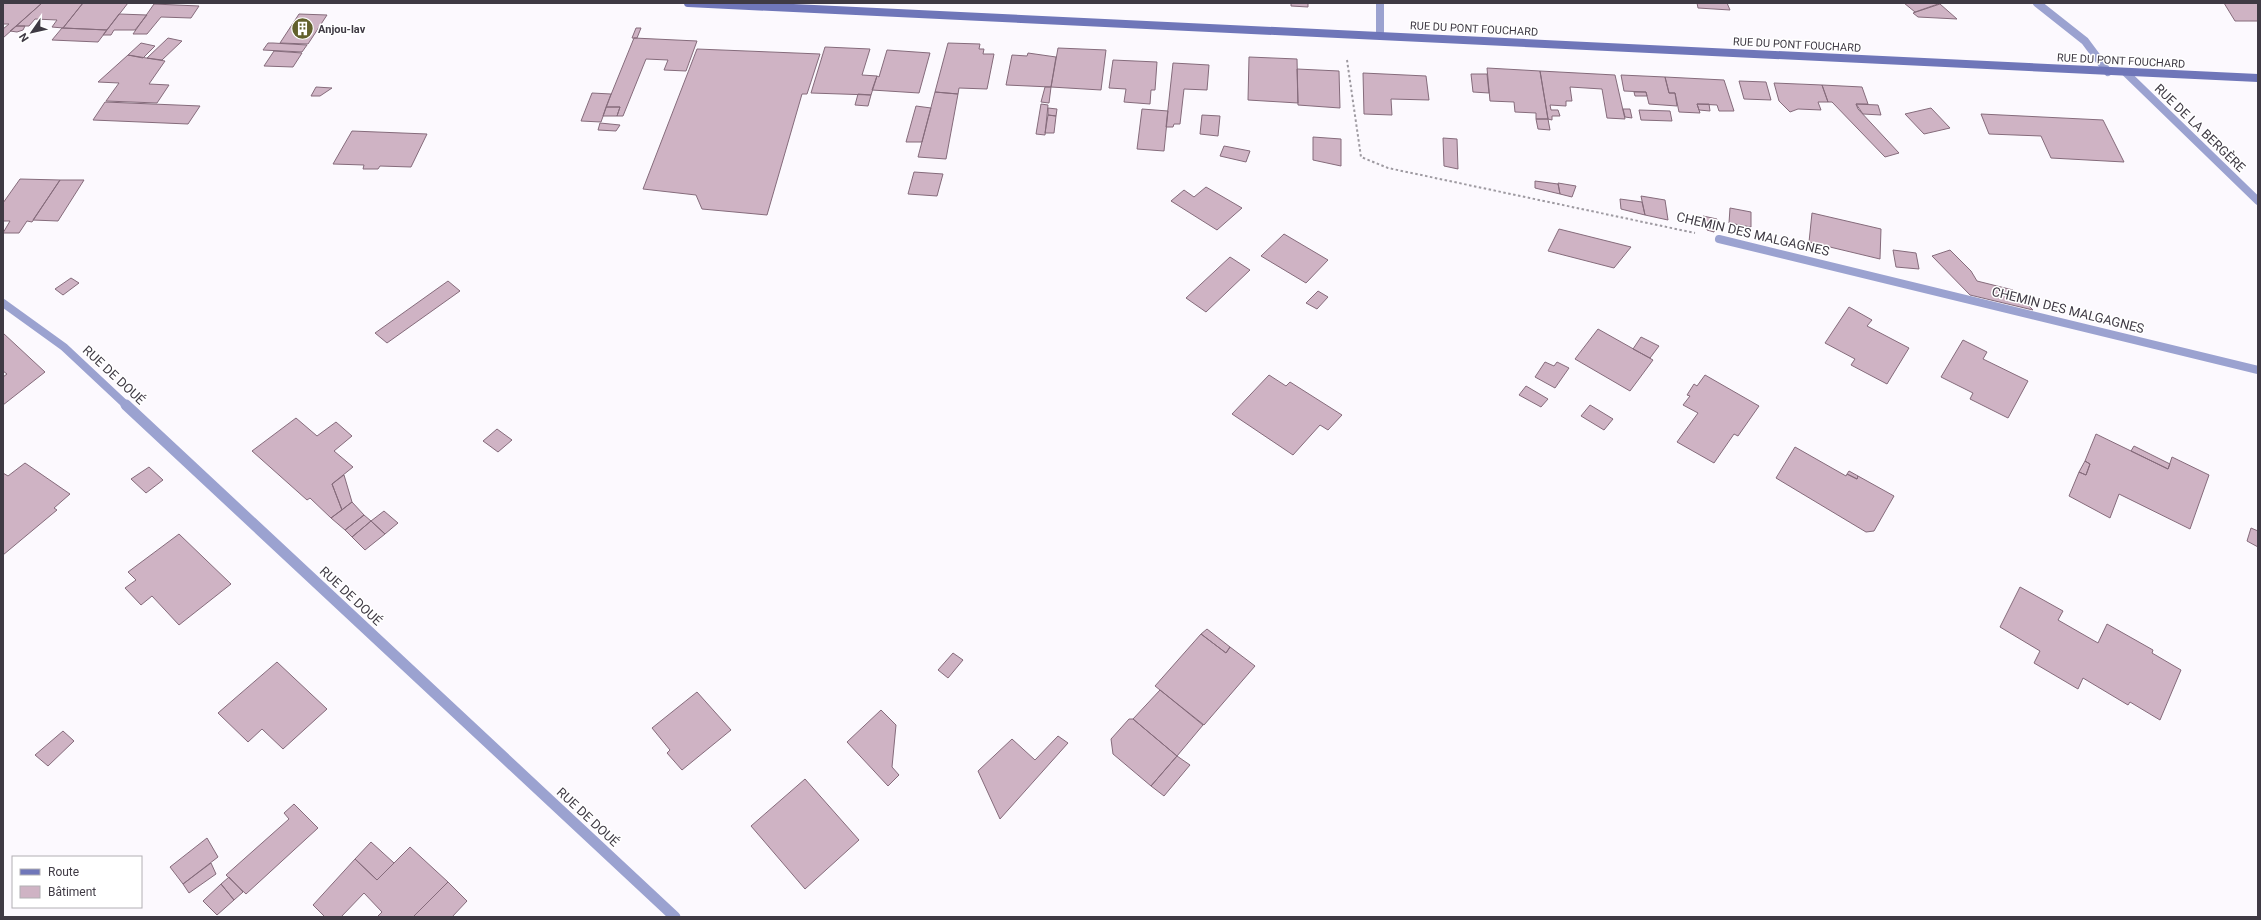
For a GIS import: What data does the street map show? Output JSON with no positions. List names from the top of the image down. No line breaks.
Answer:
{"streets":{"main road":["RUE DU PONT FOUCHARD"],"street":["RUE DE LA BERGÈRE","CHEMIN DES MALGAGNES","RUE DE DOUÉ"]},"crossings":[["RUE DU PONT FOUCHARD","RUE DE LA BERGÈRE"],["RUE DU PONT FOUCHARD","CHEMIN DES MALGAGNES"]],"places":{"building":["Anjou-lav"]},"legend":["Route","Bâtiment"],"north":"bottom left"}
